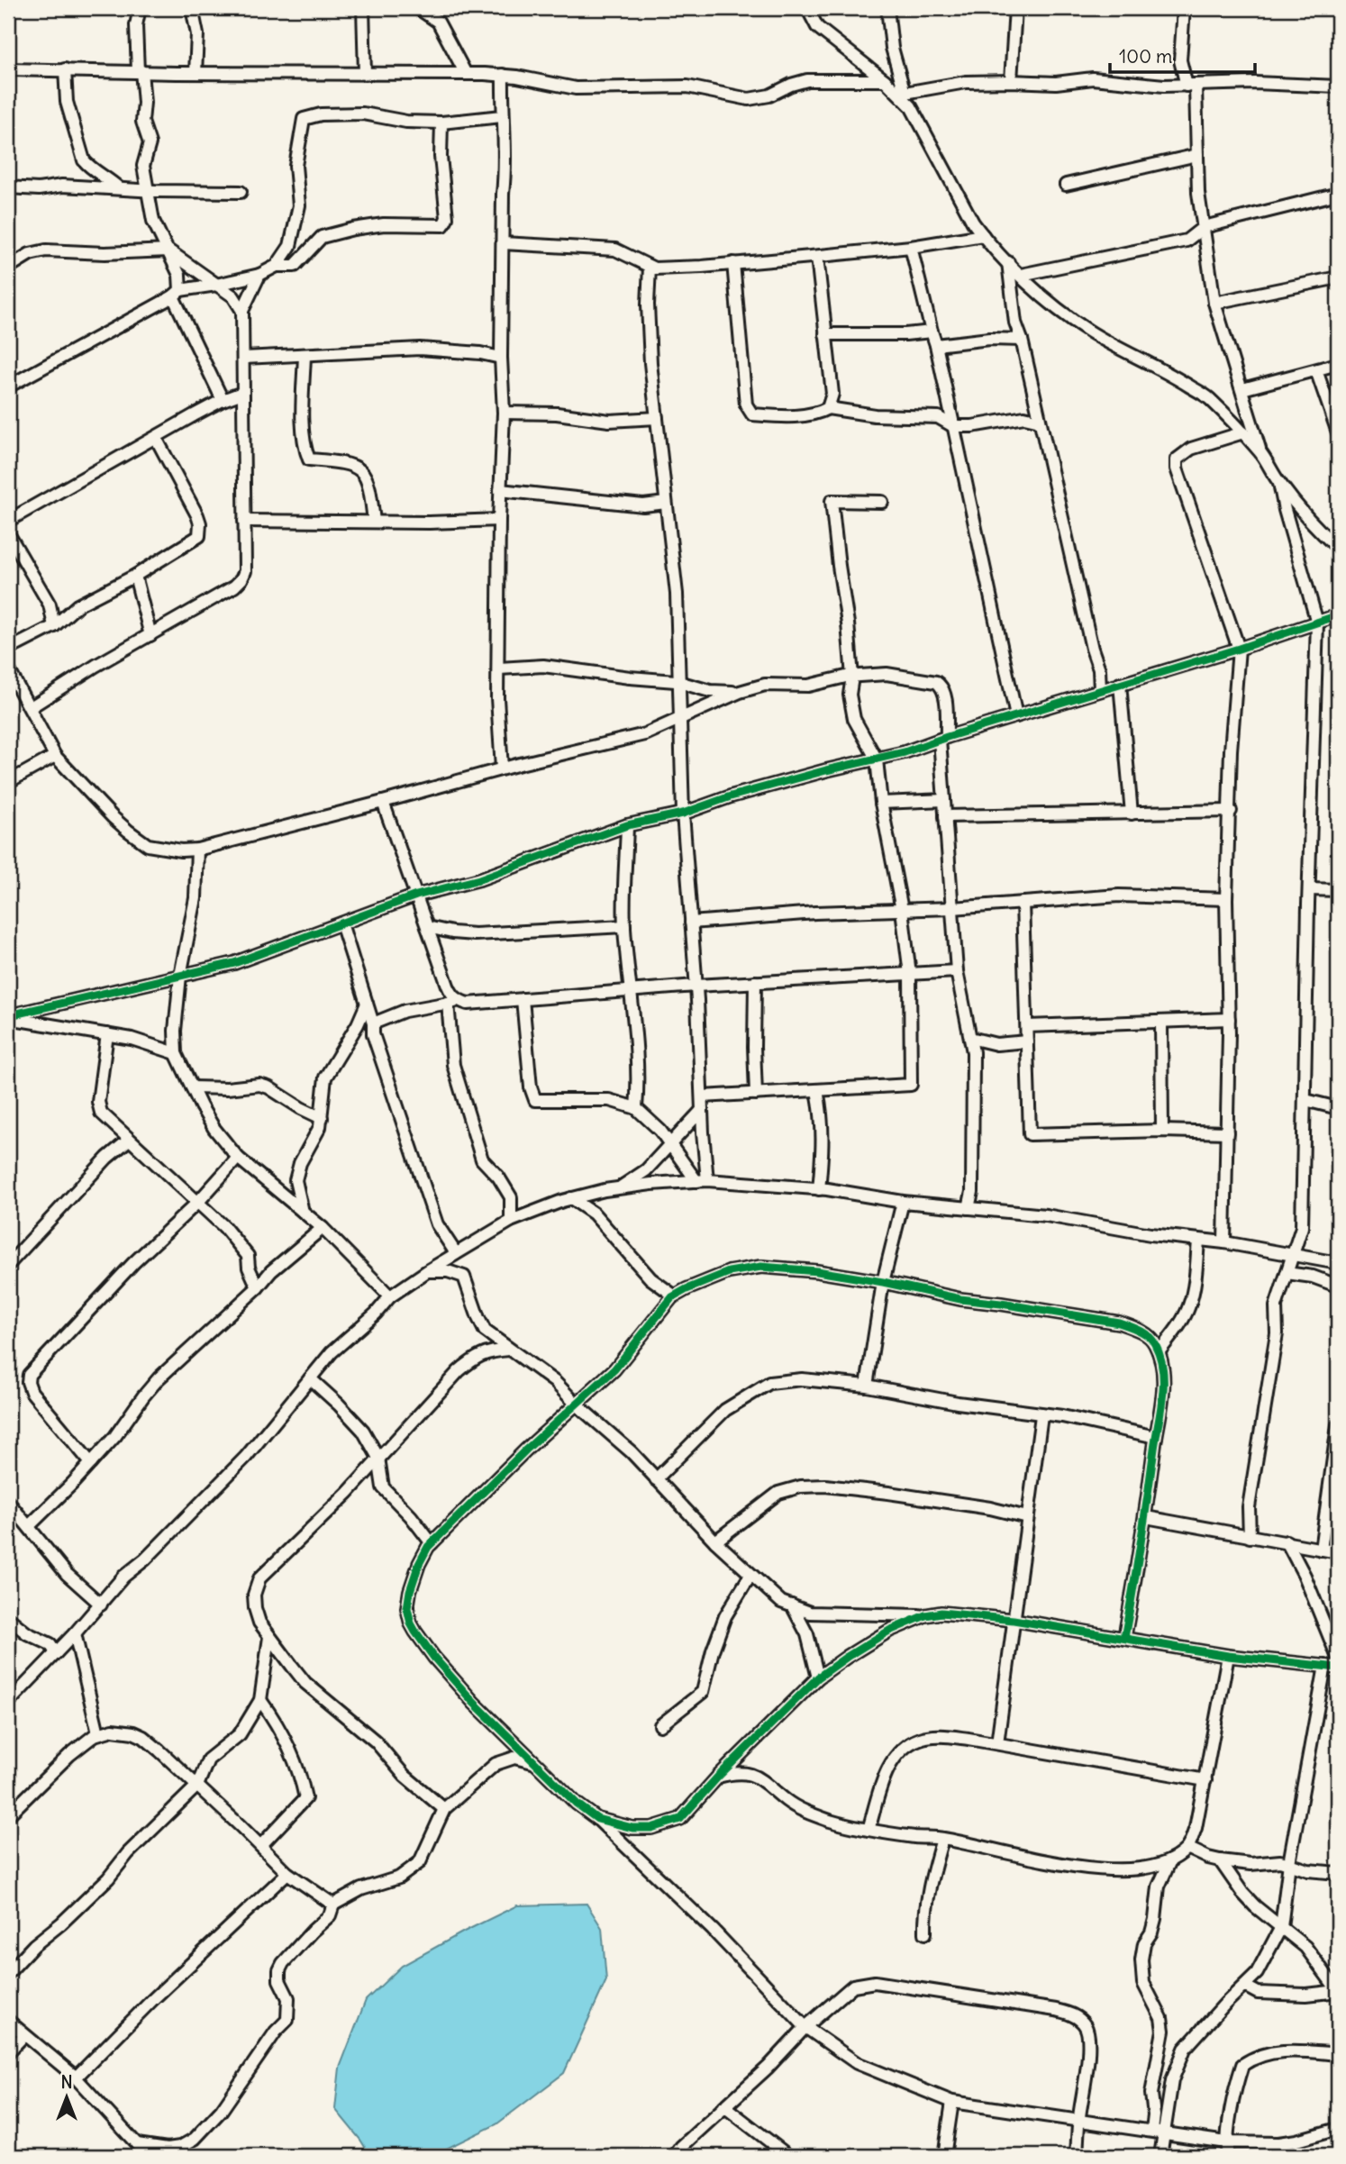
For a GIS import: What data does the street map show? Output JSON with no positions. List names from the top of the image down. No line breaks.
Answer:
{"scale_bar":"100 m","north":"top"}
